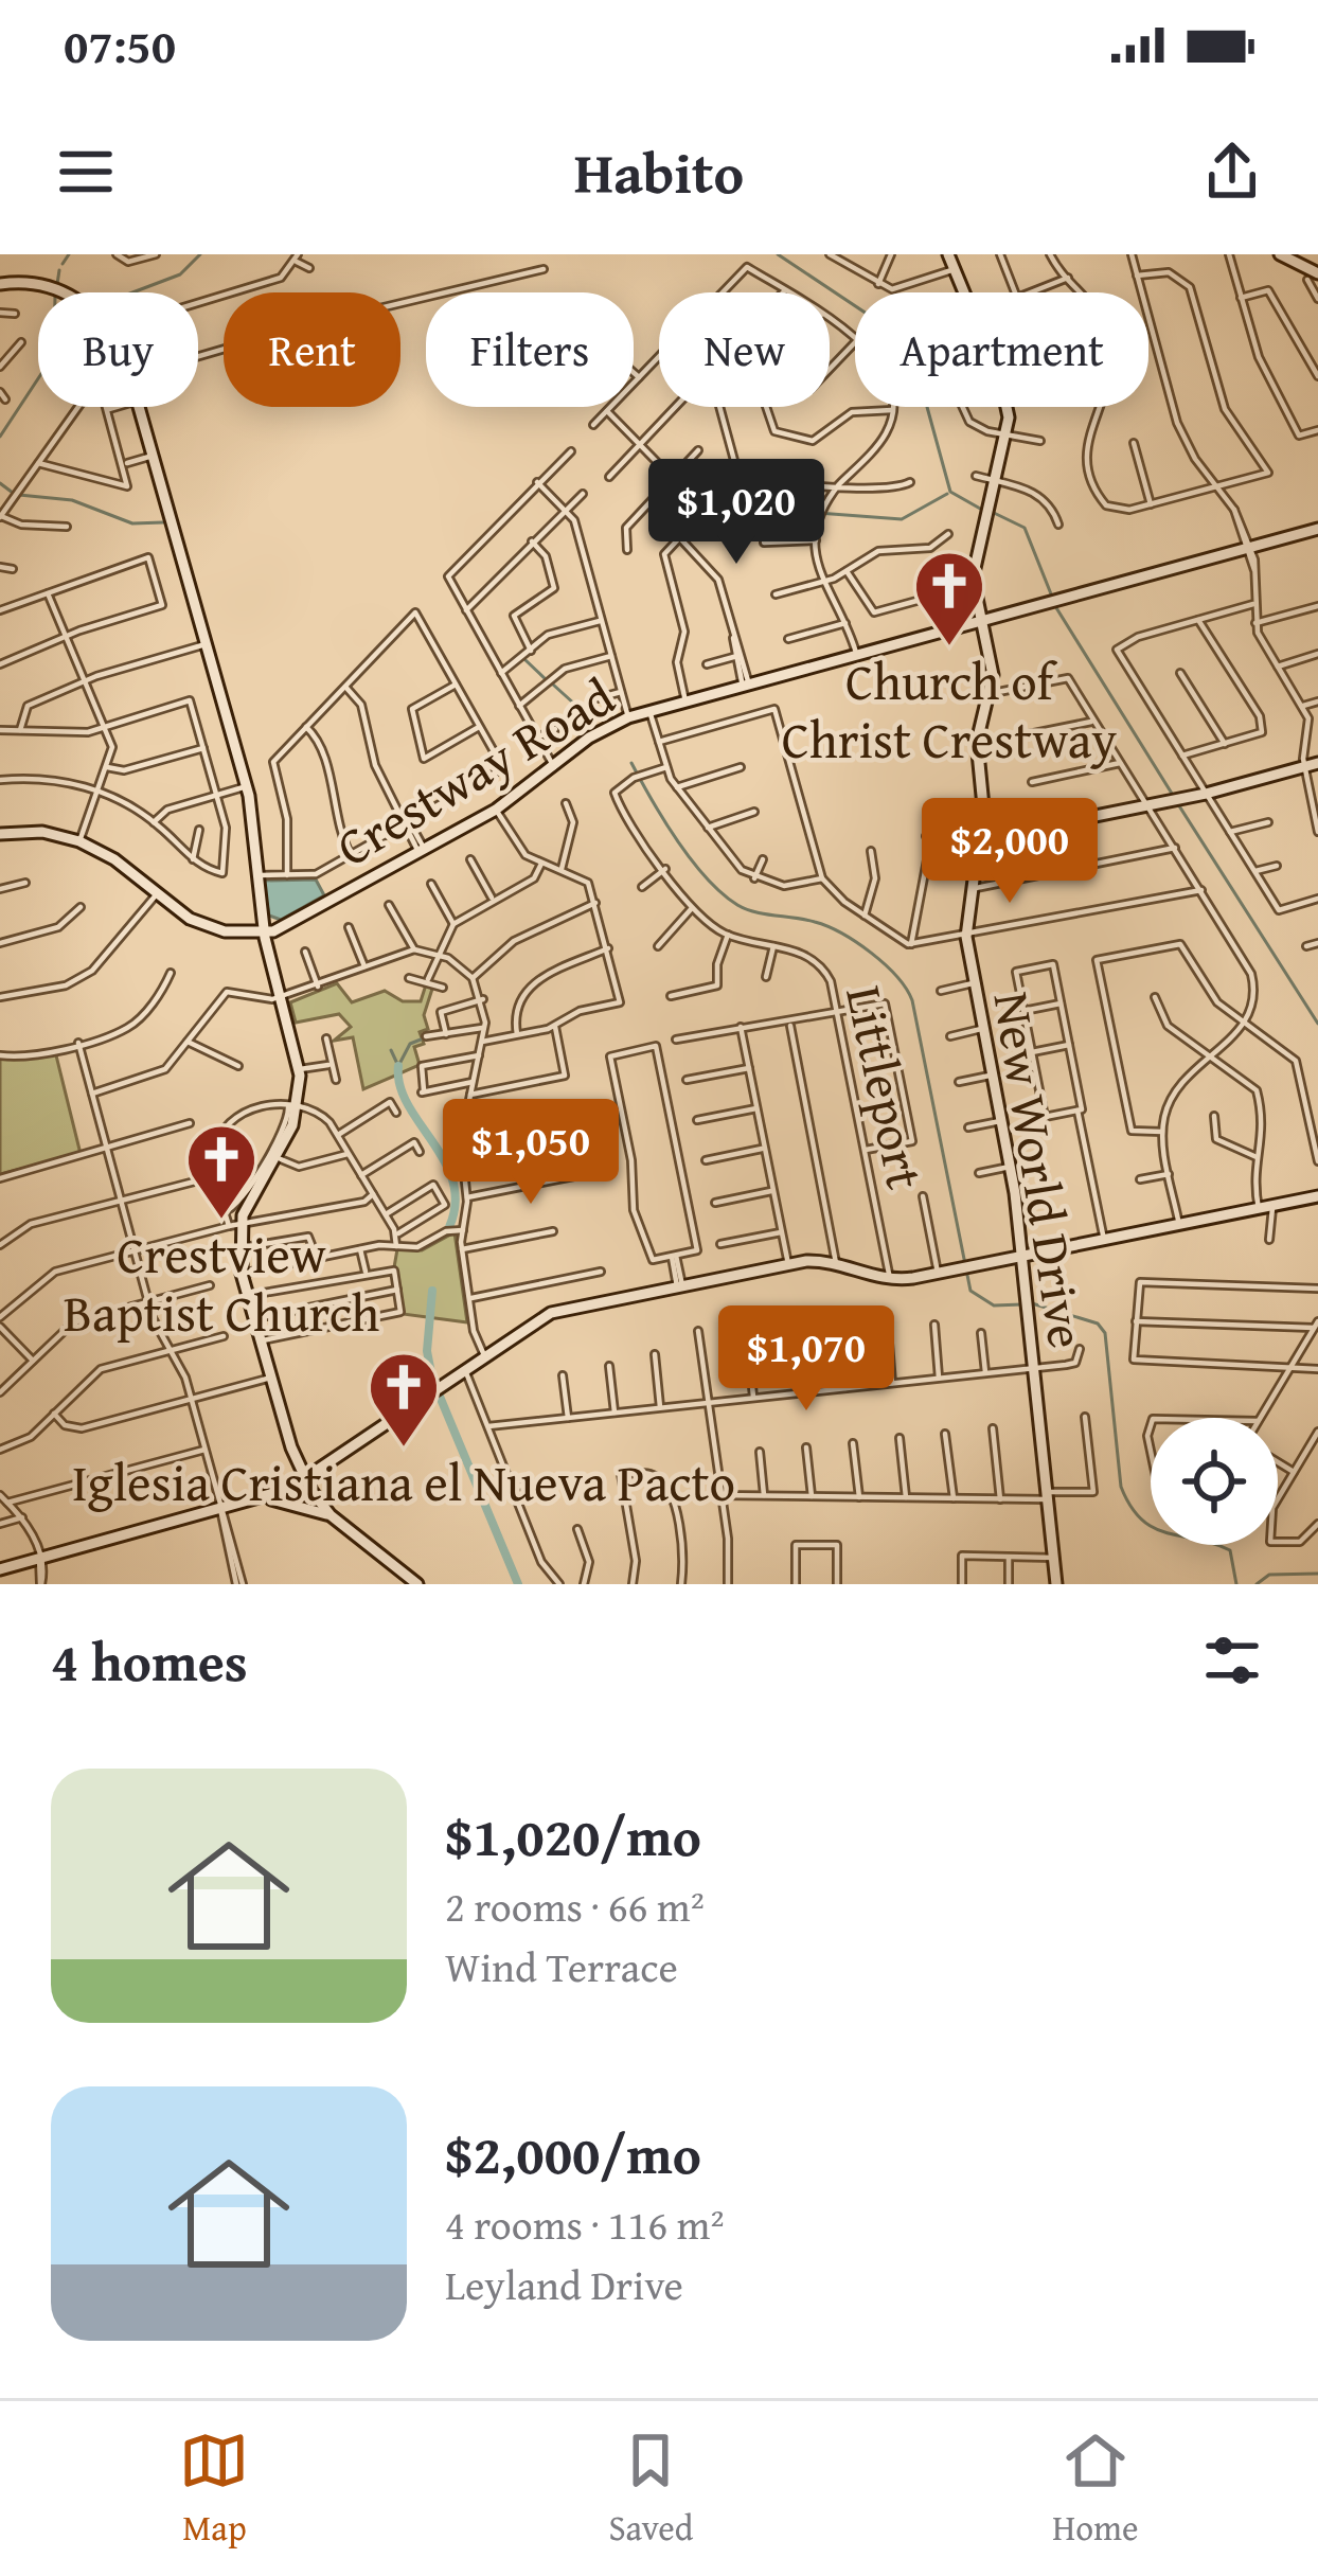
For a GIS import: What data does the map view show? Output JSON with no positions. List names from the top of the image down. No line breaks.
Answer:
{"streets":{"main road":["Crestway Road","New World Drive"],"street":["Littleport"]},"crossings":[["Crestway Road","New World Drive"]],"places":{"church":["Church of Christ Crestway","Crestview Baptist Church","Iglesia Cristiana el Nueva Pacto"]},"page":{"status":"07:50","header":"Habito","chip":["Buy","Rent","Filters","New","Apartment"],"price":["$1,020","$2,000","$1,050","$1,070"],"heading":"4 homes","list":[{"name":"$1,020/mo","note":"2 rooms · 66 m² · Wind Terrace"},{"name":"$2,000/mo","note":"4 rooms · 116 m² · Leyland Drive"}],"tabs":["Map","Saved","Home"]}}
